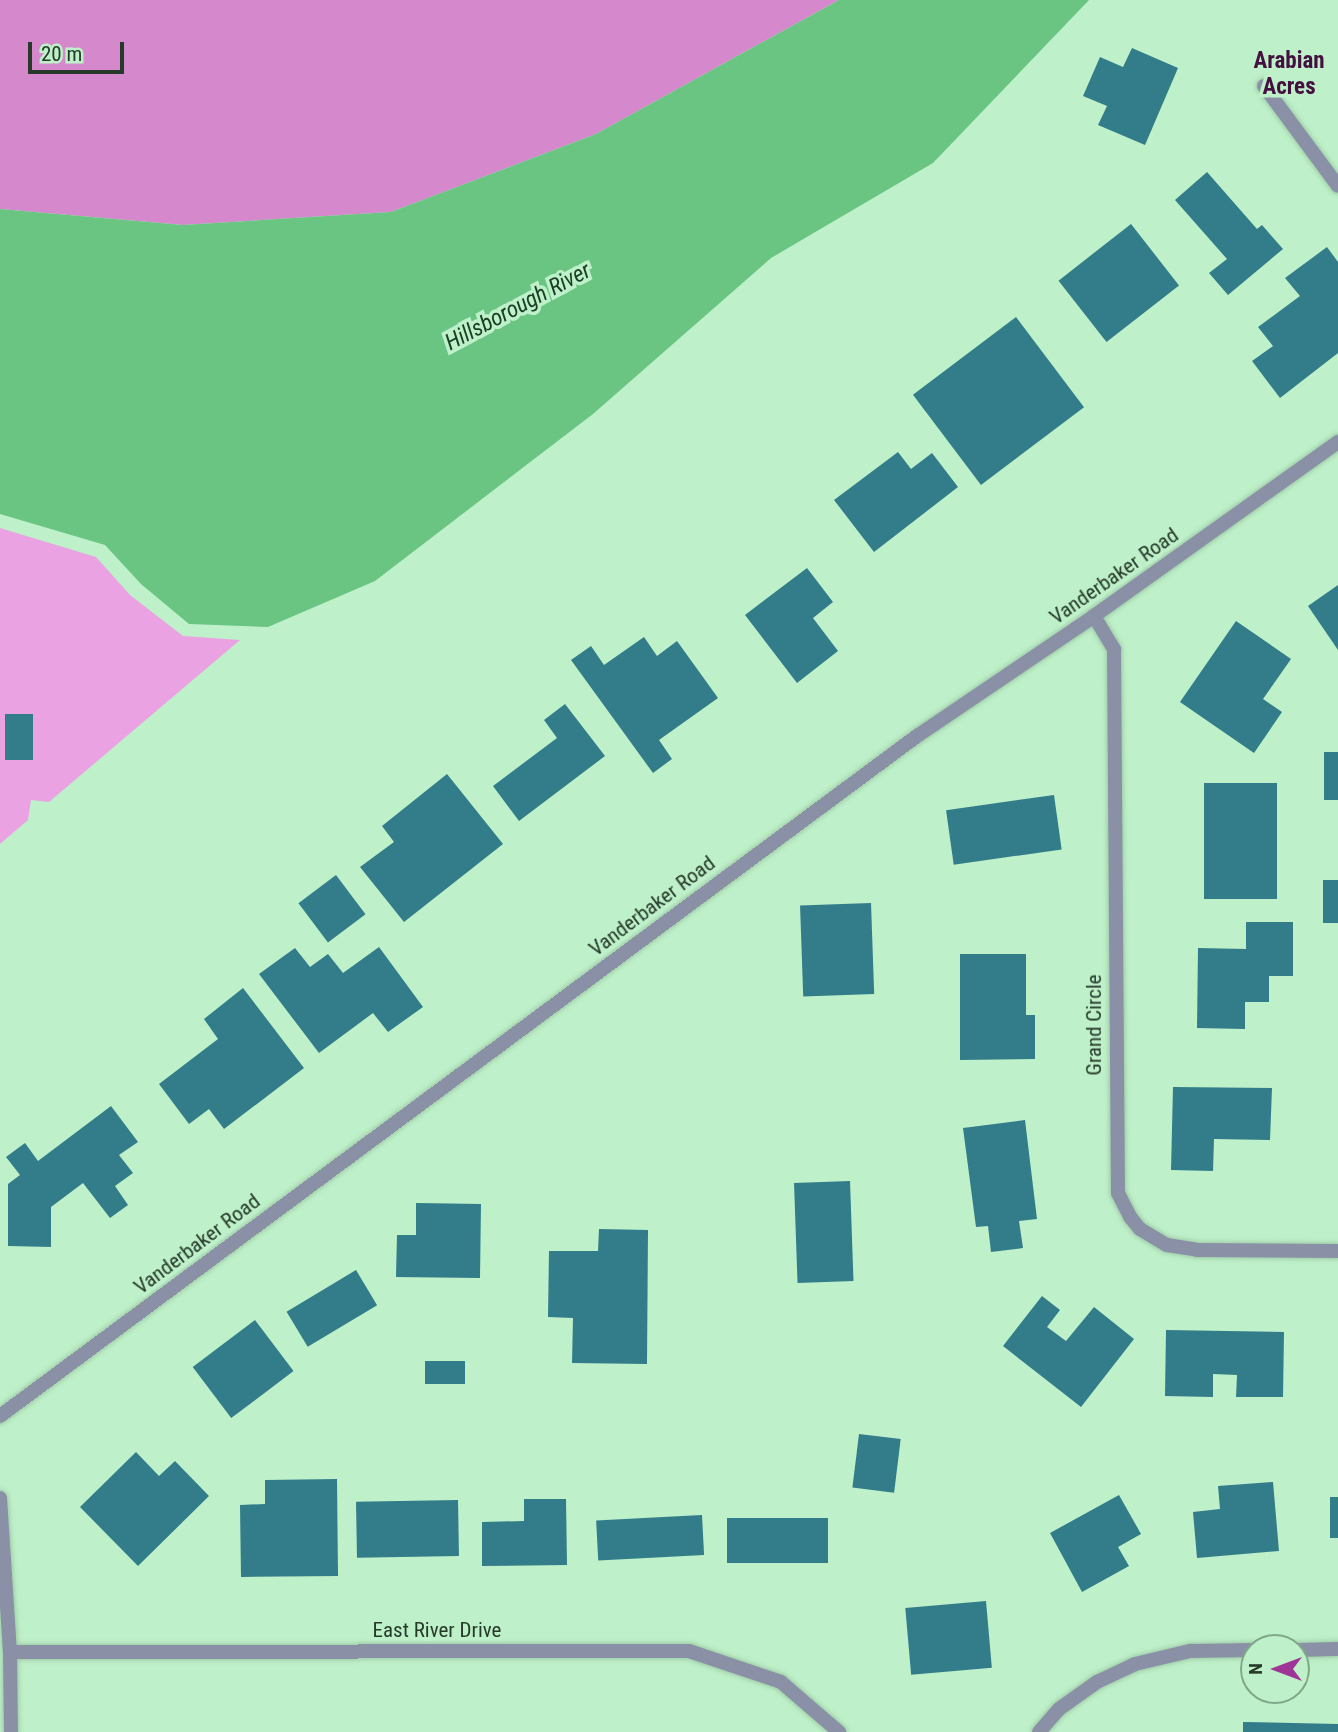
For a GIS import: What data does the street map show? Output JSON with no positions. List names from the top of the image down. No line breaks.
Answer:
{"streets":{"street":["Vanderbaker Road","Grand Circle","East River Drive"]},"crossings":[["Vanderbaker Road","Grand Circle"]],"districts":["Arabian Acres"],"water":["Hillsborough River"],"scale_bar":"20 m","north":"left"}
